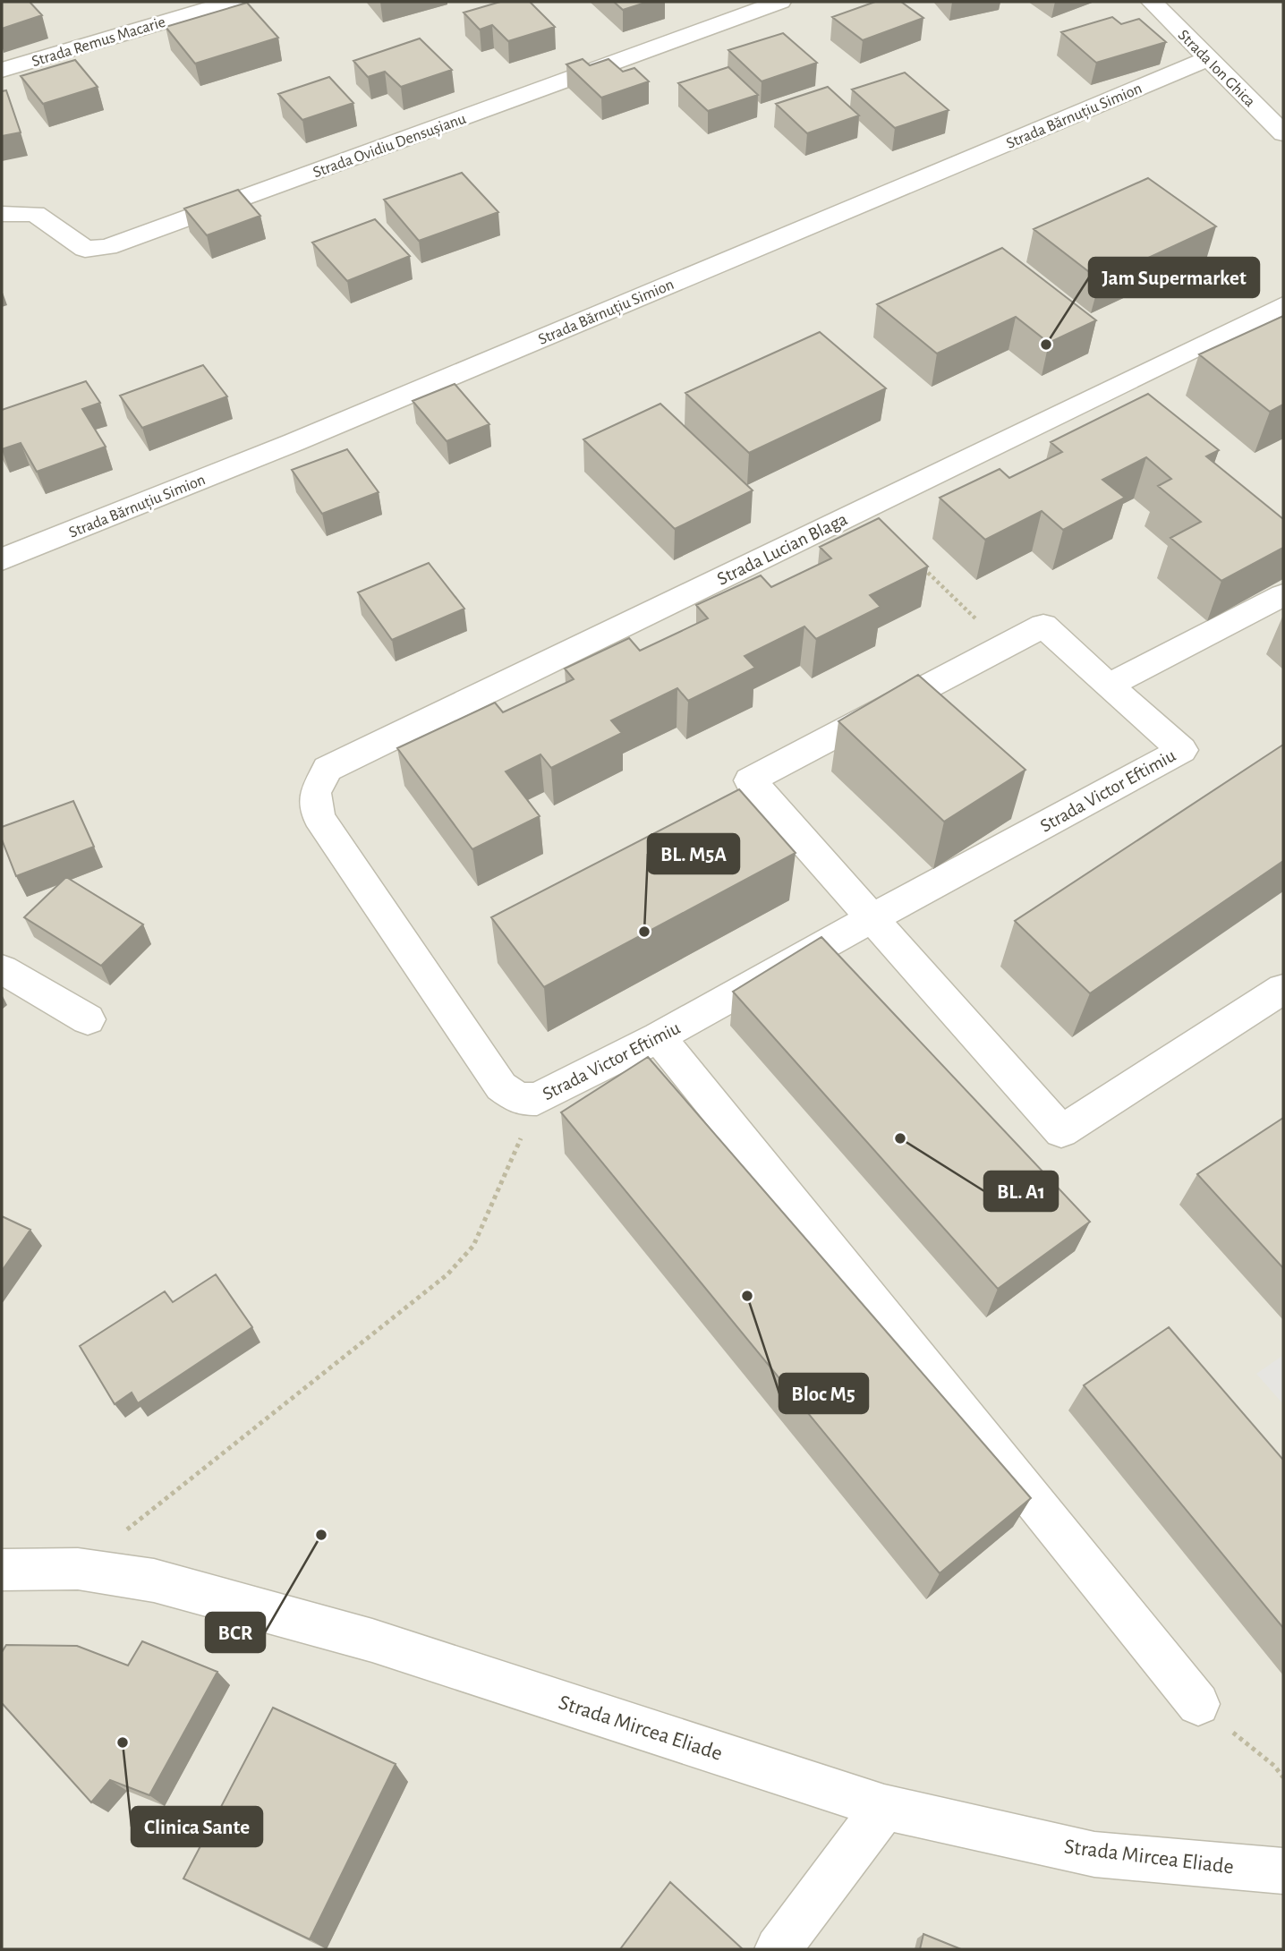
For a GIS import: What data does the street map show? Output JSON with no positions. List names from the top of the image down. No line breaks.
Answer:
{"streets":{"street":["Strada Remus Macarie","Strada Ion Ghica","Strada Bărnuțiu Simion","Strada Ovidiu Densușianu","Strada Lucian Blaga","Strada Victor Eftimiu","Strada Mircea Eliade"]},"crossings":[["Strada Ion Ghica","Strada Bărnuțiu Simion"],["Strada Lucian Blaga","Strada Victor Eftimiu"]],"places":["Jam Supermarket","BL. M5A","BL. A1","Bloc M5","BCR","Clinica Sante"]}
